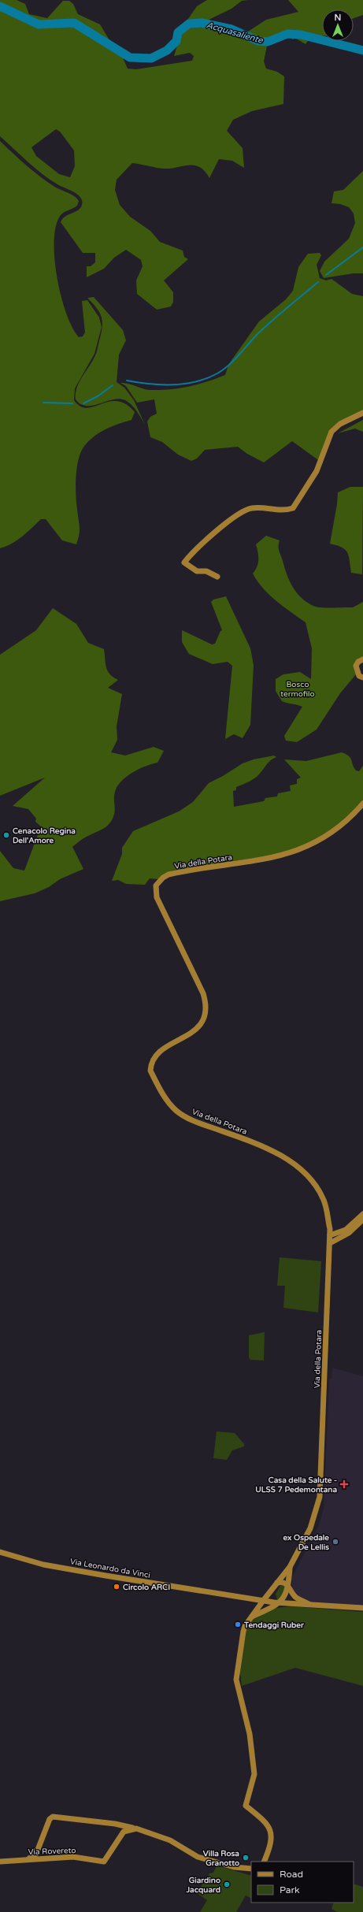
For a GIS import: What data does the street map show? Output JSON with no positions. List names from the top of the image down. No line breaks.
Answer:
{"streets":{"street":["Via della Potara","Via Leonardo da Vinci","Via Rovereto"]},"crossings":[["Via della Potara","Via Leonardo da Vinci"]],"water":["Acquasaliente"],"parks":["Bosco termofilo"],"places":{"other":["Cenacolo Regina Dell'Amore","ex Ospedale De Lellis","Circolo ARCI","Tendaggi Ruber","Villa Rosa Granotto","Giardino Jacquard"],"health":["Casa della Salute - ULSS 7 Pedemontana"]},"legend":["Road","Park"],"north":"top"}
